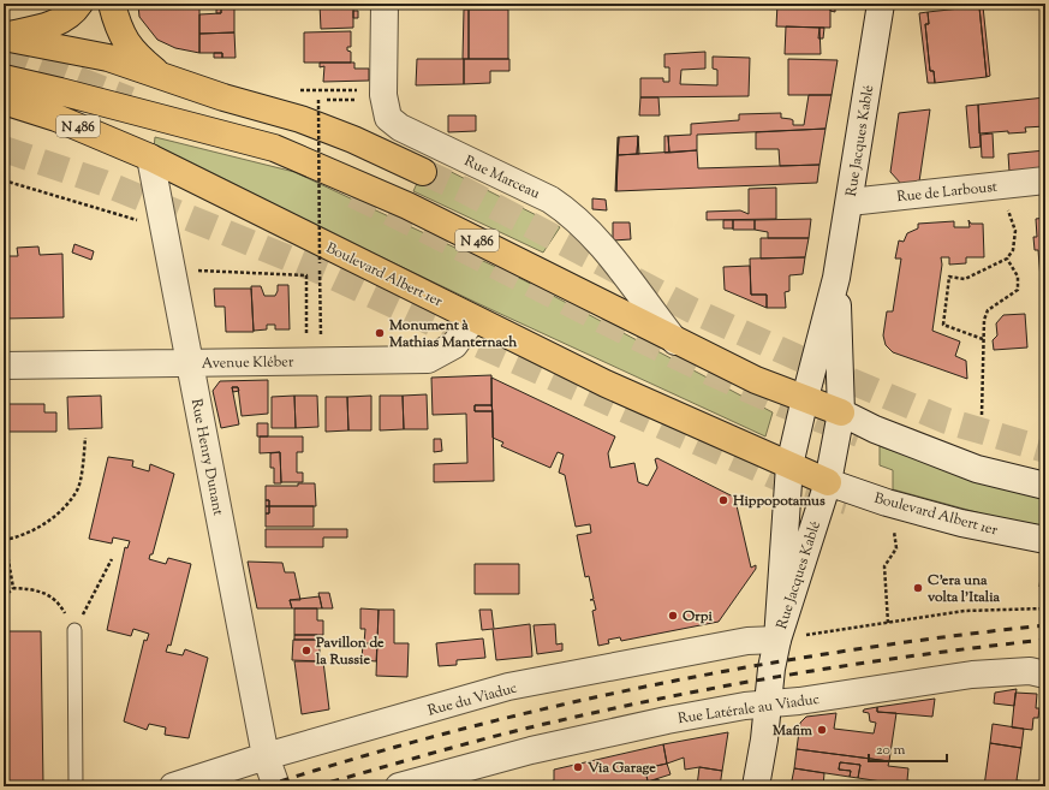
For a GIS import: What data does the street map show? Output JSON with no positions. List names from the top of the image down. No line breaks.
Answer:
{"streets":{"main road":["N 486","Boulevard Albert 1er"],"street":["Rue Jacques Kablé","Rue Marceau","Rue de Larboust","Avenue Kléber","Rue Henry Dunant","Rue du Viaduc","Rue Latérale au Viaduc"]},"crossings":[["N 486","Rue Jacques Kablé"],["N 486","Rue Marceau"],["Rue Jacques Kablé","Rue de Larboust"],["Rue Jacques Kablé","Boulevard Albert 1er"],["Rue Jacques Kablé","Rue du Viaduc"],["Rue Jacques Kablé","Rue Latérale au Viaduc"],["Boulevard Albert 1er","Avenue Kléber"],["Boulevard Albert 1er","Rue Henry Dunant"],["Avenue Kléber","Rue Henry Dunant"],["Rue Henry Dunant","Rue du Viaduc"]],"places":["Monument à Mathias Manternach","Hippopotamus","C’era una volta l’Italia","Orpi","Pavillon de la Russie","Mafim","Via Garage"],"scale_bar":"20 m"}
